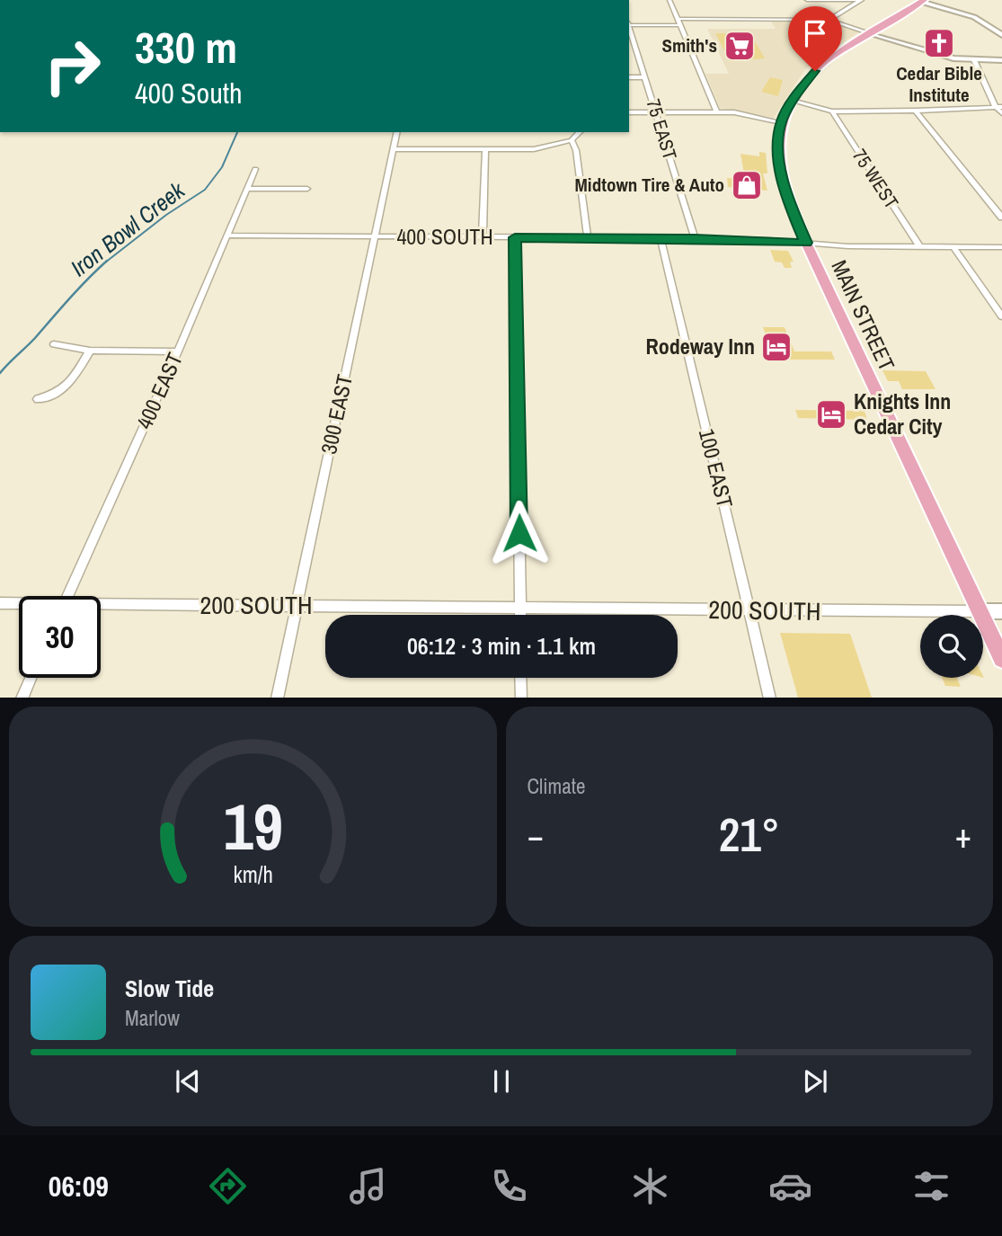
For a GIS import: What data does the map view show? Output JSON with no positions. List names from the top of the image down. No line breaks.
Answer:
{"streets":{"main road":["MAIN STREET"],"street":["75 EAST","75 WEST","400 SOUTH","400 EAST","300 EAST","100 EAST","200 SOUTH"]},"crossings":[["75 EAST","400 SOUTH"],["75 WEST","400 SOUTH"],["400 SOUTH","MAIN STREET"],["400 SOUTH","400 EAST"],["400 SOUTH","300 EAST"],["400 SOUTH","100 EAST"],["MAIN STREET","200 SOUTH"],["300 EAST","200 SOUTH"],["100 EAST","200 SOUTH"]],"water":["Iron Bowl Creek"],"places":{"church":["Cedar Bible Institute"],"supermarket":["Smith's"],"shop":["Midtown Tire & Auto"],"hotel":["Rodeway Inn","Knights Inn Cedar City"]},"page":{"turn":["330 m","400 South"],"limit":"30","trip":"06:12 · 3 min · 1.1 km","tile":"Climate","heat":["−","21°","+"],"song":["Slow Tide","Marlow"],"tabs":"06:09","gauge":["19","km/h"]}}
